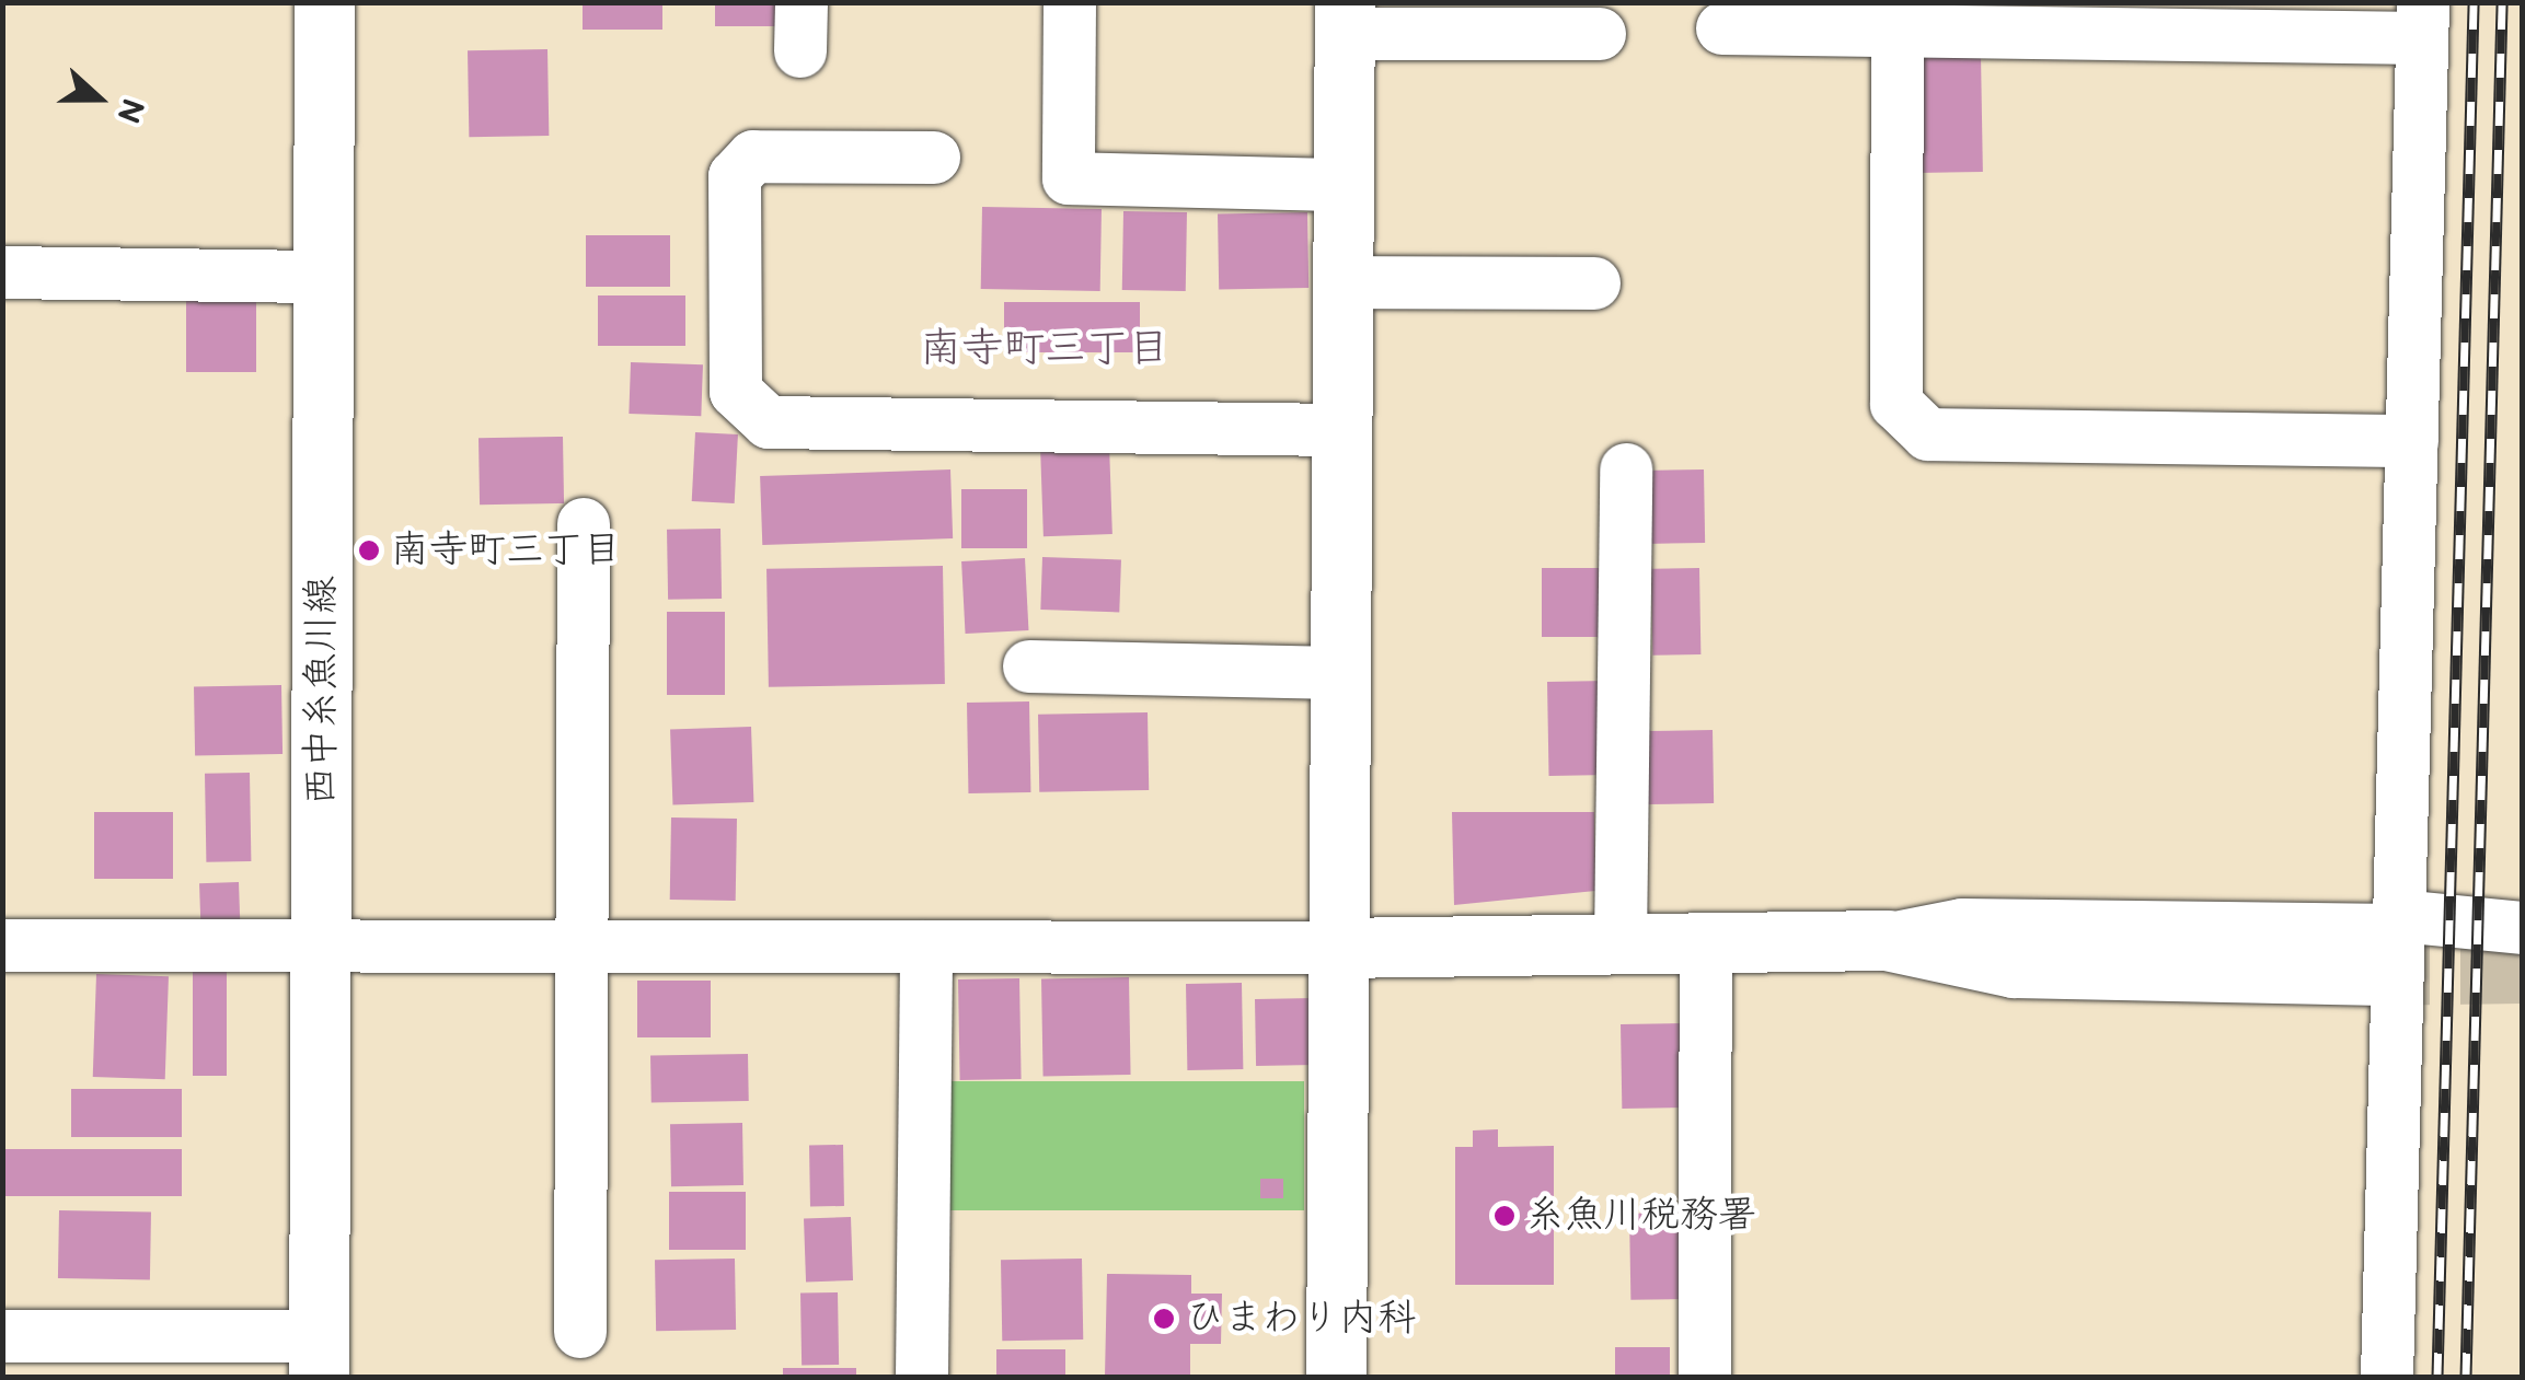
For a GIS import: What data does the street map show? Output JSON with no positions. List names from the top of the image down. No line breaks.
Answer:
{"streets":{"street":["西中糸魚川線"]},"districts":["南寺町三丁目"],"places":["南寺町三丁目","糸魚川税務署","ひまわり内科"],"north":"right"}
